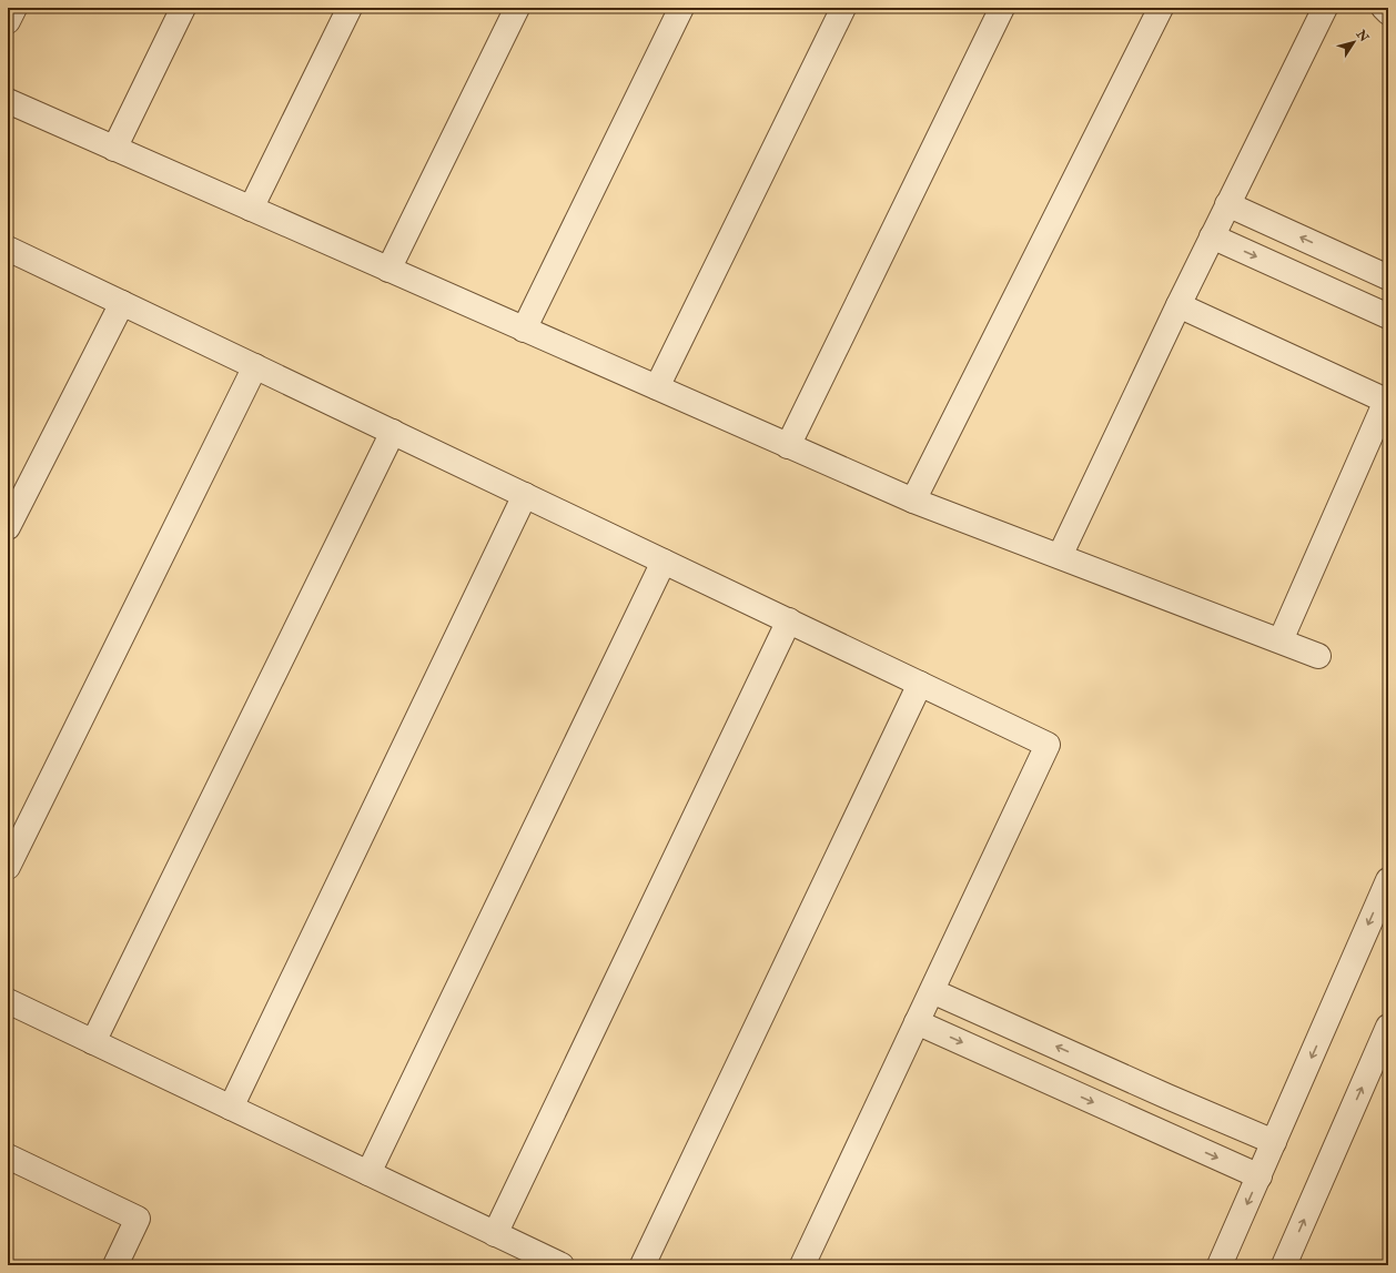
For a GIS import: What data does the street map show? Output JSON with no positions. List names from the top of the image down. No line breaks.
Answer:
{"north":"top right"}
